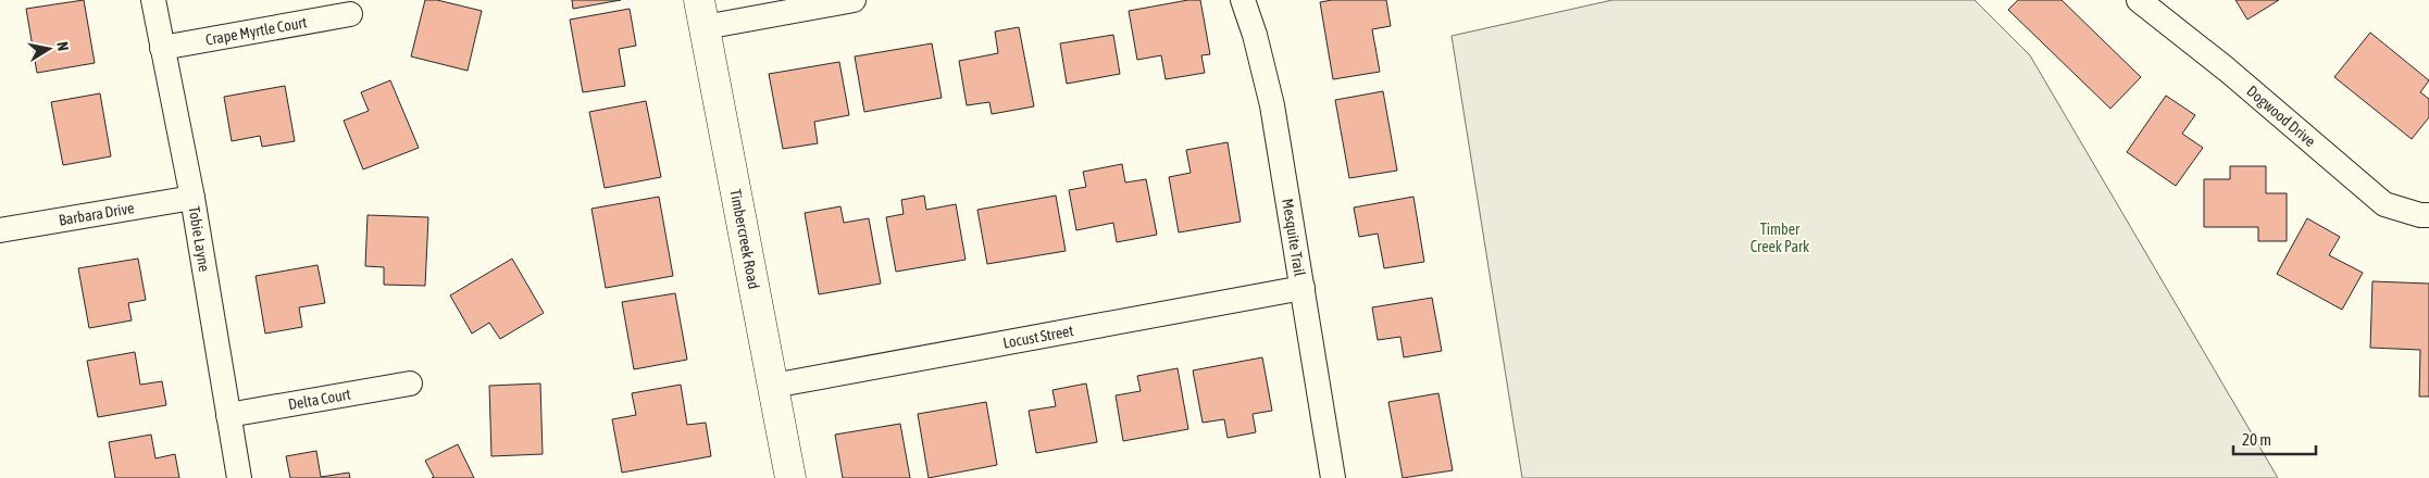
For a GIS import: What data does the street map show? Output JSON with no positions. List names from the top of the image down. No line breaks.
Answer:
{"streets":{"street":["Crape Myrtle Court","Dogwood Drive","Barbara Drive","Mesquite Trail","Tobie Layne","Timbercreek Road","Locust Street","Delta Court"]},"crossings":[["Crape Myrtle Court","Tobie Layne"],["Barbara Drive","Tobie Layne"],["Mesquite Trail","Locust Street"],["Tobie Layne","Delta Court"],["Timbercreek Road","Locust Street"]],"parks":["Timber Creek Park"],"scale_bar":"20 m","north":"right"}
